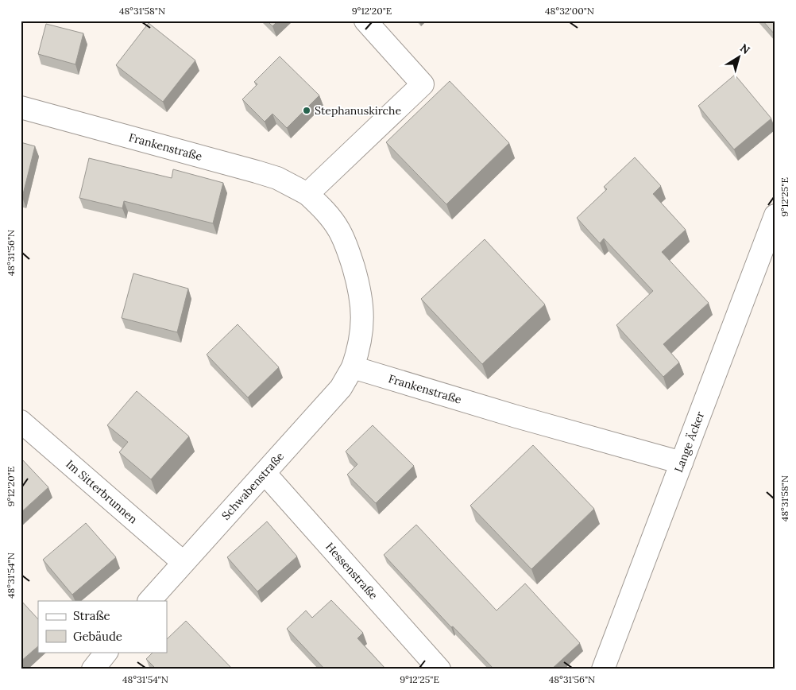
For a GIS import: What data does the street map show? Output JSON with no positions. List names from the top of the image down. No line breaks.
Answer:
{"streets":{"street":["Frankenstraße","Lange Äcker","Schwabenstraße","Im Sitterbrunnen","Hessenstraße"]},"crossings":[["Frankenstraße","Lange Äcker"],["Frankenstraße","Schwabenstraße"],["Schwabenstraße","Im Sitterbrunnen"],["Schwabenstraße","Hessenstraße"]],"places":["Stephanuskirche"],"legend":["Straße","Gebäude"],"north":"top right","coordinates":["48°31'58\"N","9°12'20\"E","48°32'00\"N","9°12'25\"E","48°31'56\"N","48°31'54\"N"]}
